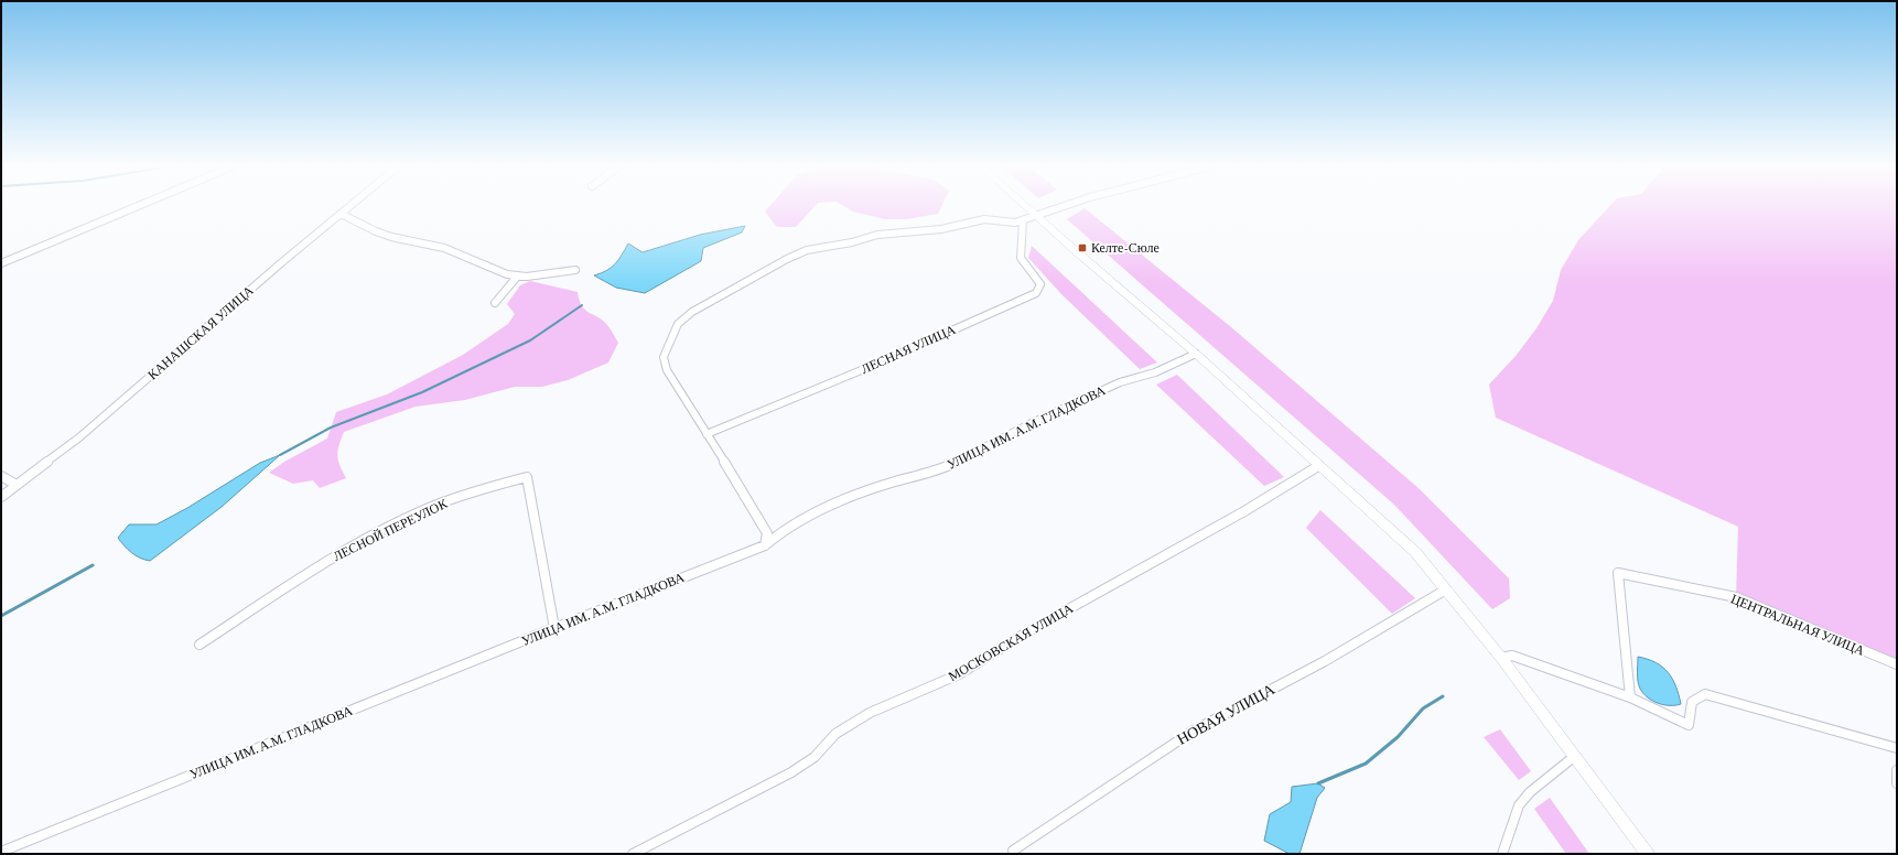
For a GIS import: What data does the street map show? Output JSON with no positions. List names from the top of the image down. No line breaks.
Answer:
{"streets":{"street":["КАНАШСКАЯ УЛИЦА","ЛЕСНАЯ УЛИЦА","УЛИЦА ИМ. А.М. ГЛАДКОВА","ЛЕСНОЙ ПЕРЕУЛОК","ЦЕНТРАЛЬНАЯ УЛИЦА","МОСКОВСКАЯ УЛИЦА","НОВАЯ УЛИЦА"]},"crossings":[["УЛИЦА ИМ. А.М. ГЛАДКОВА","ЛЕСНОЙ ПЕРЕУЛОК"]],"places":{"transit":["Келте-Сюле"]}}
